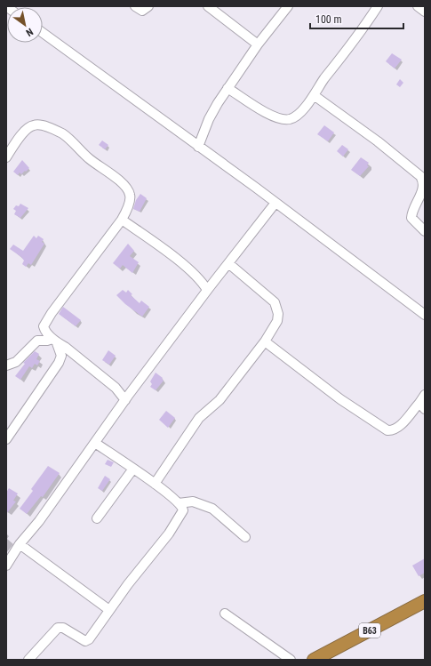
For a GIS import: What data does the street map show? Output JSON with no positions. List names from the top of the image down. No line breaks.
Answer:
{"streets":{"highway":["B63"]},"scale_bar":"100 m","north":"bottom right"}
